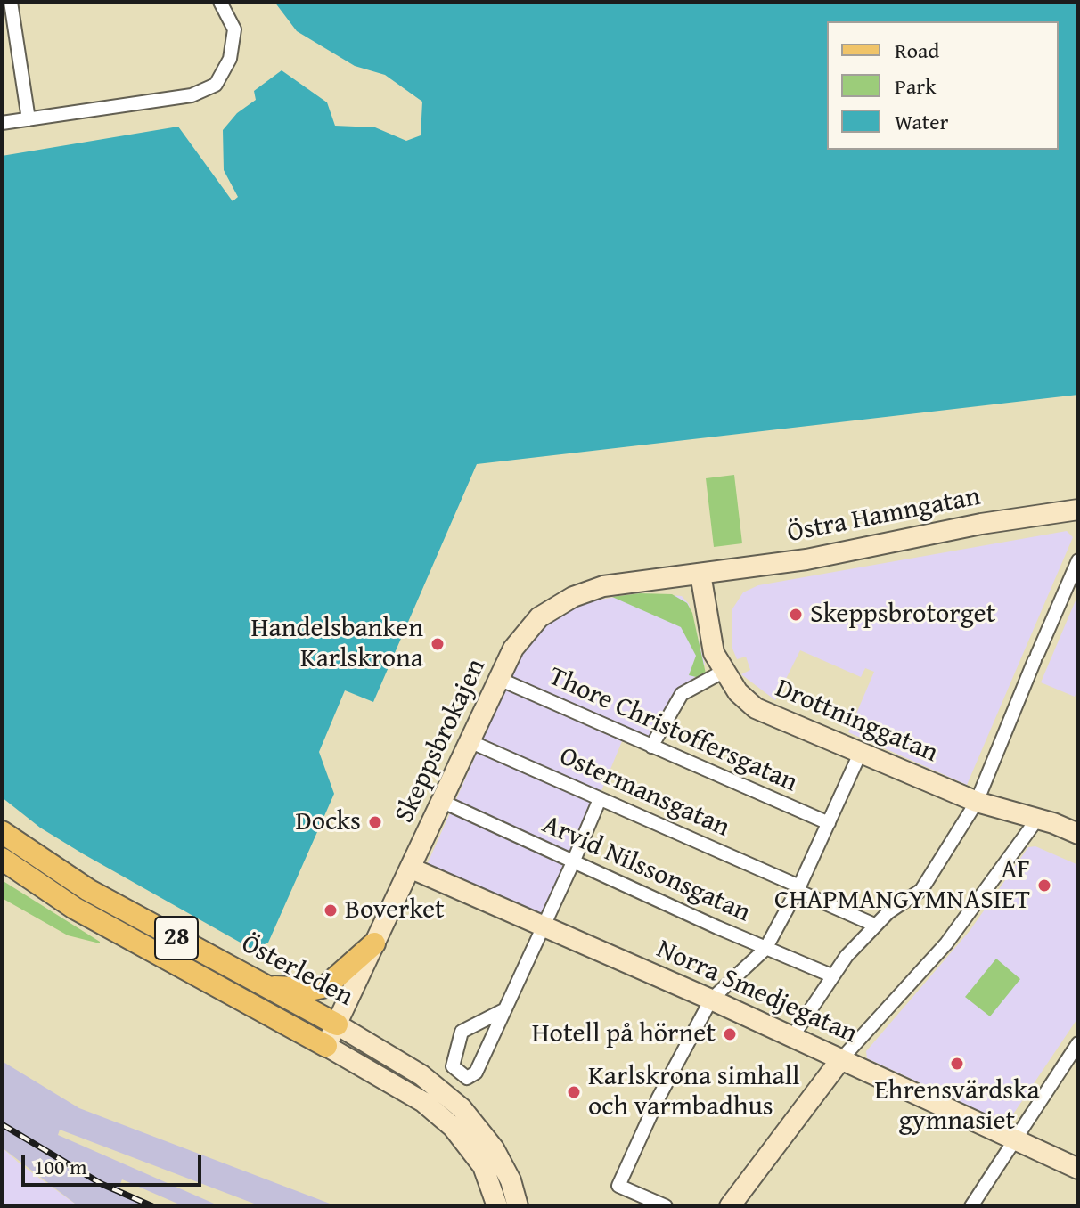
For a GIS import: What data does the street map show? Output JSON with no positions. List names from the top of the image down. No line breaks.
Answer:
{"streets":{"main road":["28","Österleden"],"street":["Östra Hamngatan","Drottninggatan","Thore Christoffersgatan","Skeppsbrokajen","Ostermansgatan","Arvid Nilssonsgatan","Norra Smedjegatan"]},"crossings":[["Östra Hamngatan","Drottninggatan"],["Östra Hamngatan","Skeppsbrokajen"],["Drottninggatan","Skeppsbrokajen"],["Thore Christoffersgatan","Skeppsbrokajen"],["Skeppsbrokajen","Ostermansgatan"],["Skeppsbrokajen","Arvid Nilssonsgatan"],["Skeppsbrokajen","Österleden"],["Skeppsbrokajen","Norra Smedjegatan"]],"places":["Skeppsbrotorget","Handelsbanken Karlskrona","Docks","AF CHAPMANGYMNASIET","Boverket","Hotell på hörnet","Ehrensvärdska gymnasiet","Karlskrona simhall och varmbadhus"],"legend":["Road","Park","Water"],"scale_bar":"100 m"}
